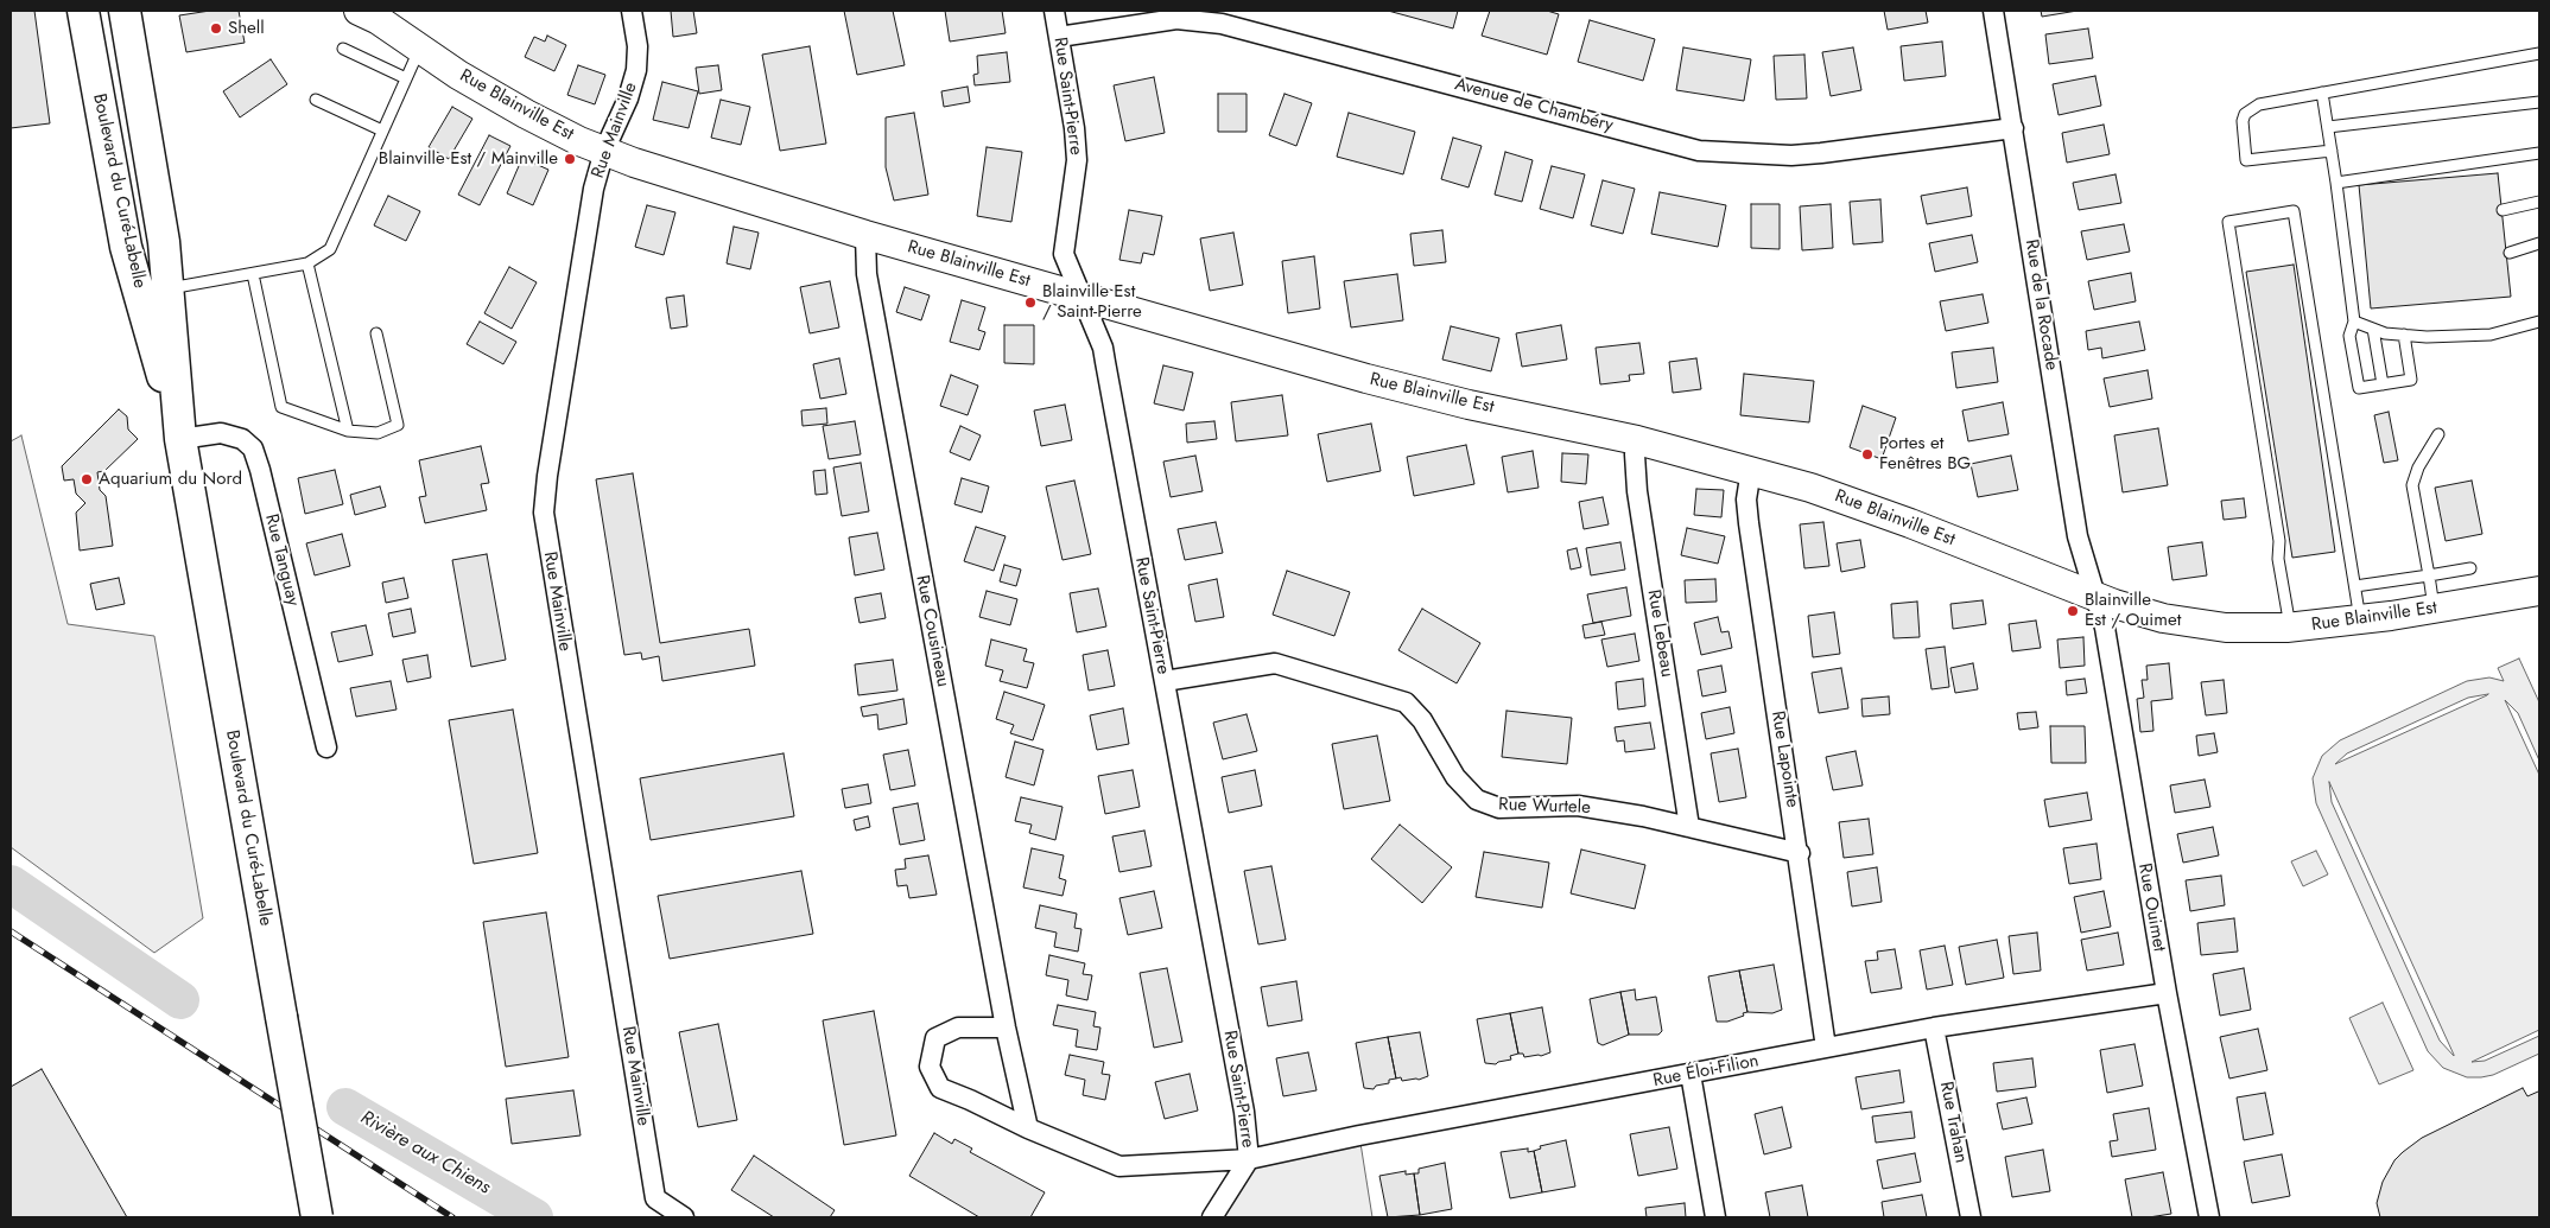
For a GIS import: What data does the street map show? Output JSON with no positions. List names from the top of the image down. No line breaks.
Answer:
{"streets":{"main road":["Boulevard du Curé-Labelle"],"street":["Rue Saint-Pierre","Rue Blainville Est","Avenue de Chambéry","Rue Mainville","Rue de la Rocade","Rue Tanguay","Rue Cousineau","Rue Lebeau","Rue Lapointe","Rue Wurtele","Rue Ouimet","Rue Éloi-Filion","Rue Trahan"]},"crossings":[["Rue Saint-Pierre","Rue Blainville Est"],["Rue Saint-Pierre","Avenue de Chambéry"],["Rue Saint-Pierre","Rue Wurtele"],["Rue Saint-Pierre","Rue Éloi-Filion"],["Rue Blainville Est","Rue Mainville"],["Rue Blainville Est","Rue de la Rocade"],["Rue Blainville Est","Rue Cousineau"],["Rue Blainville Est","Rue Lebeau"],["Rue Blainville Est","Rue Lapointe"],["Rue Blainville Est","Rue Ouimet"],["Avenue de Chambéry","Rue de la Rocade"],["Boulevard du Curé-Labelle","Rue Tanguay"],["Rue de la Rocade","Rue Ouimet"],["Rue Lebeau","Rue Wurtele"],["Rue Lapointe","Rue Wurtele"],["Rue Lapointe","Rue Éloi-Filion"],["Rue Ouimet","Rue Éloi-Filion"],["Rue Éloi-Filion","Rue Trahan"]],"water":["Rivière aux Chiens"],"places":["Shell","Blainville Est / Mainville","Blainville Est / Saint-Pierre","Portes et Fenêtres BG","Aquarium du Nord","Blainville Est / Ouimet"]}
